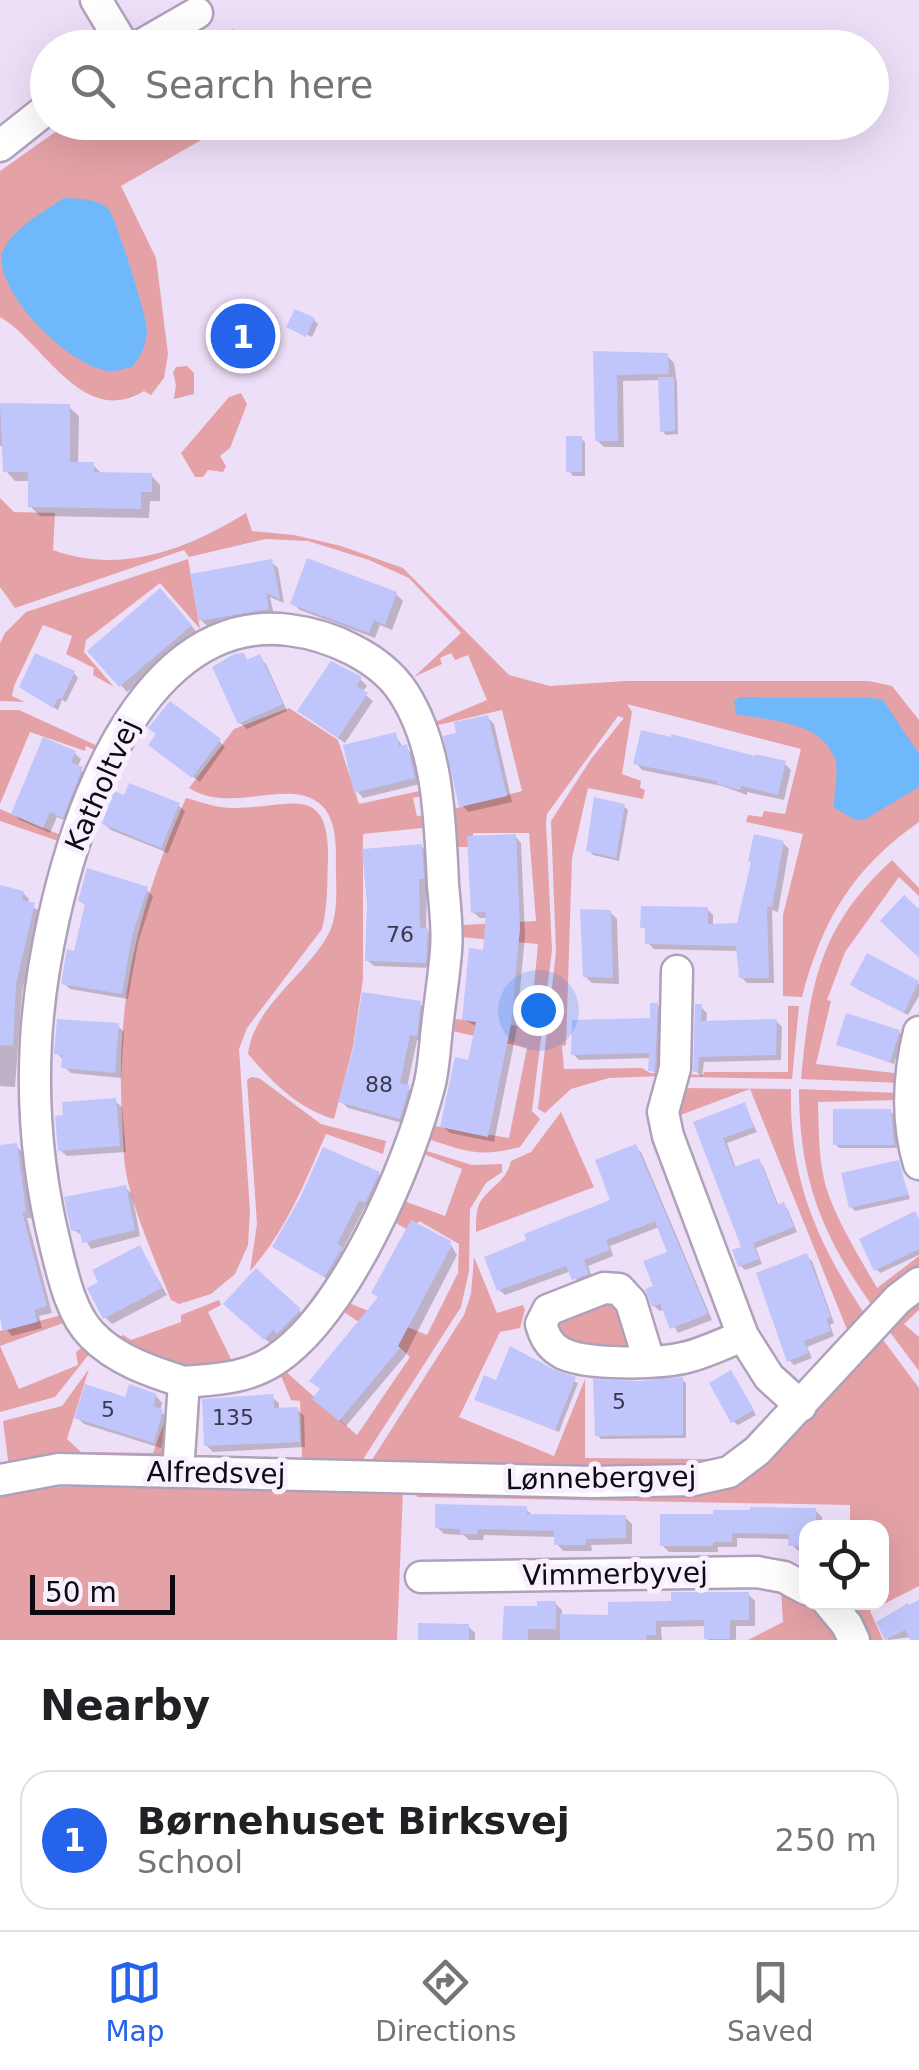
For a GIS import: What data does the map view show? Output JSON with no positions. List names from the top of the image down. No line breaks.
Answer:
{"streets":{"street":["Katholtvej","Alfredsvej","Lønnebergvej","Vimmerbyvej"]},"crossings":[["Alfredsvej","Lønnebergvej"]],"house_numbers":["76","88","5","5","135"],"scale_bar":"50 m","page":{"search":"Search here","pins":"1","scale":"50 m","heading":"Nearby","list":[{"mark":"1","name":"Børnehuset Birksvej","note":"School","value":"250 m"}],"nav":["Map","Directions","Saved"]}}
